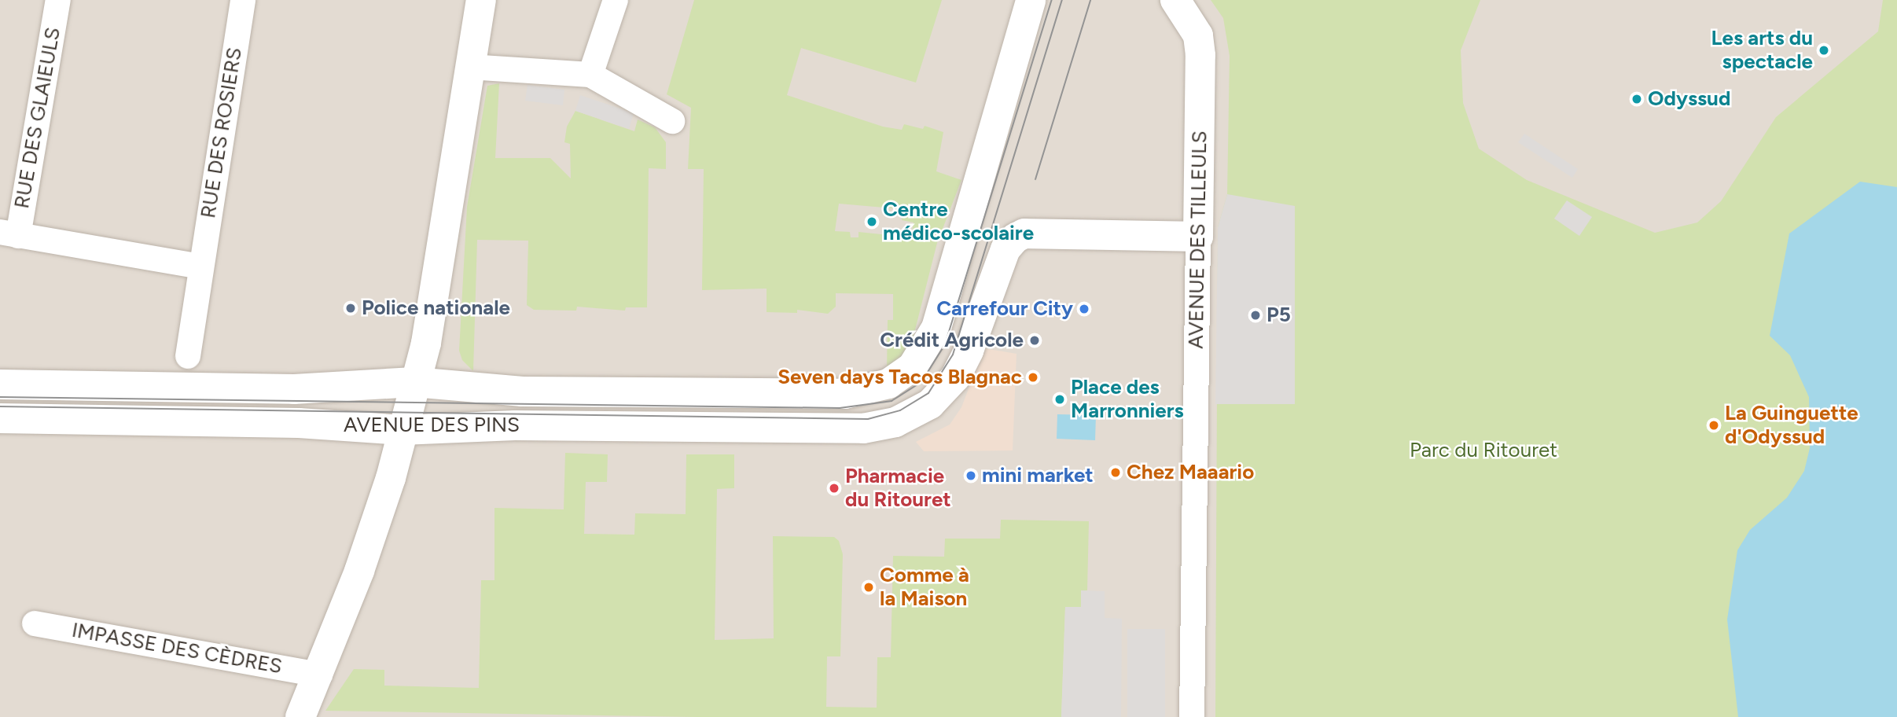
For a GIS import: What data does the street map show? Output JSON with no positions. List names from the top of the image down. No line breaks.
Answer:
{"streets":{"street":["RUE DES GLAIEULS","RUE DES ROSIERS","AVENUE DES TILLEULS","AVENUE DES PINS","IMPASSE DES CÈDRES"]},"crossings":[["AVENUE DES TILLEULS","AVENUE DES PINS"]],"parks":["Parc du Ritouret"],"places":["Les arts du spectacle","Odyssud","Centre médico-scolaire","Police nationale","Carrefour City","P5","Crédit Agricole","Seven days Tacos Blagnac","Place des Marronniers","La Guinguette d'Odyssud","Chez Maaario","mini market","Pharmacie du Ritouret","Comme à la Maison"]}
